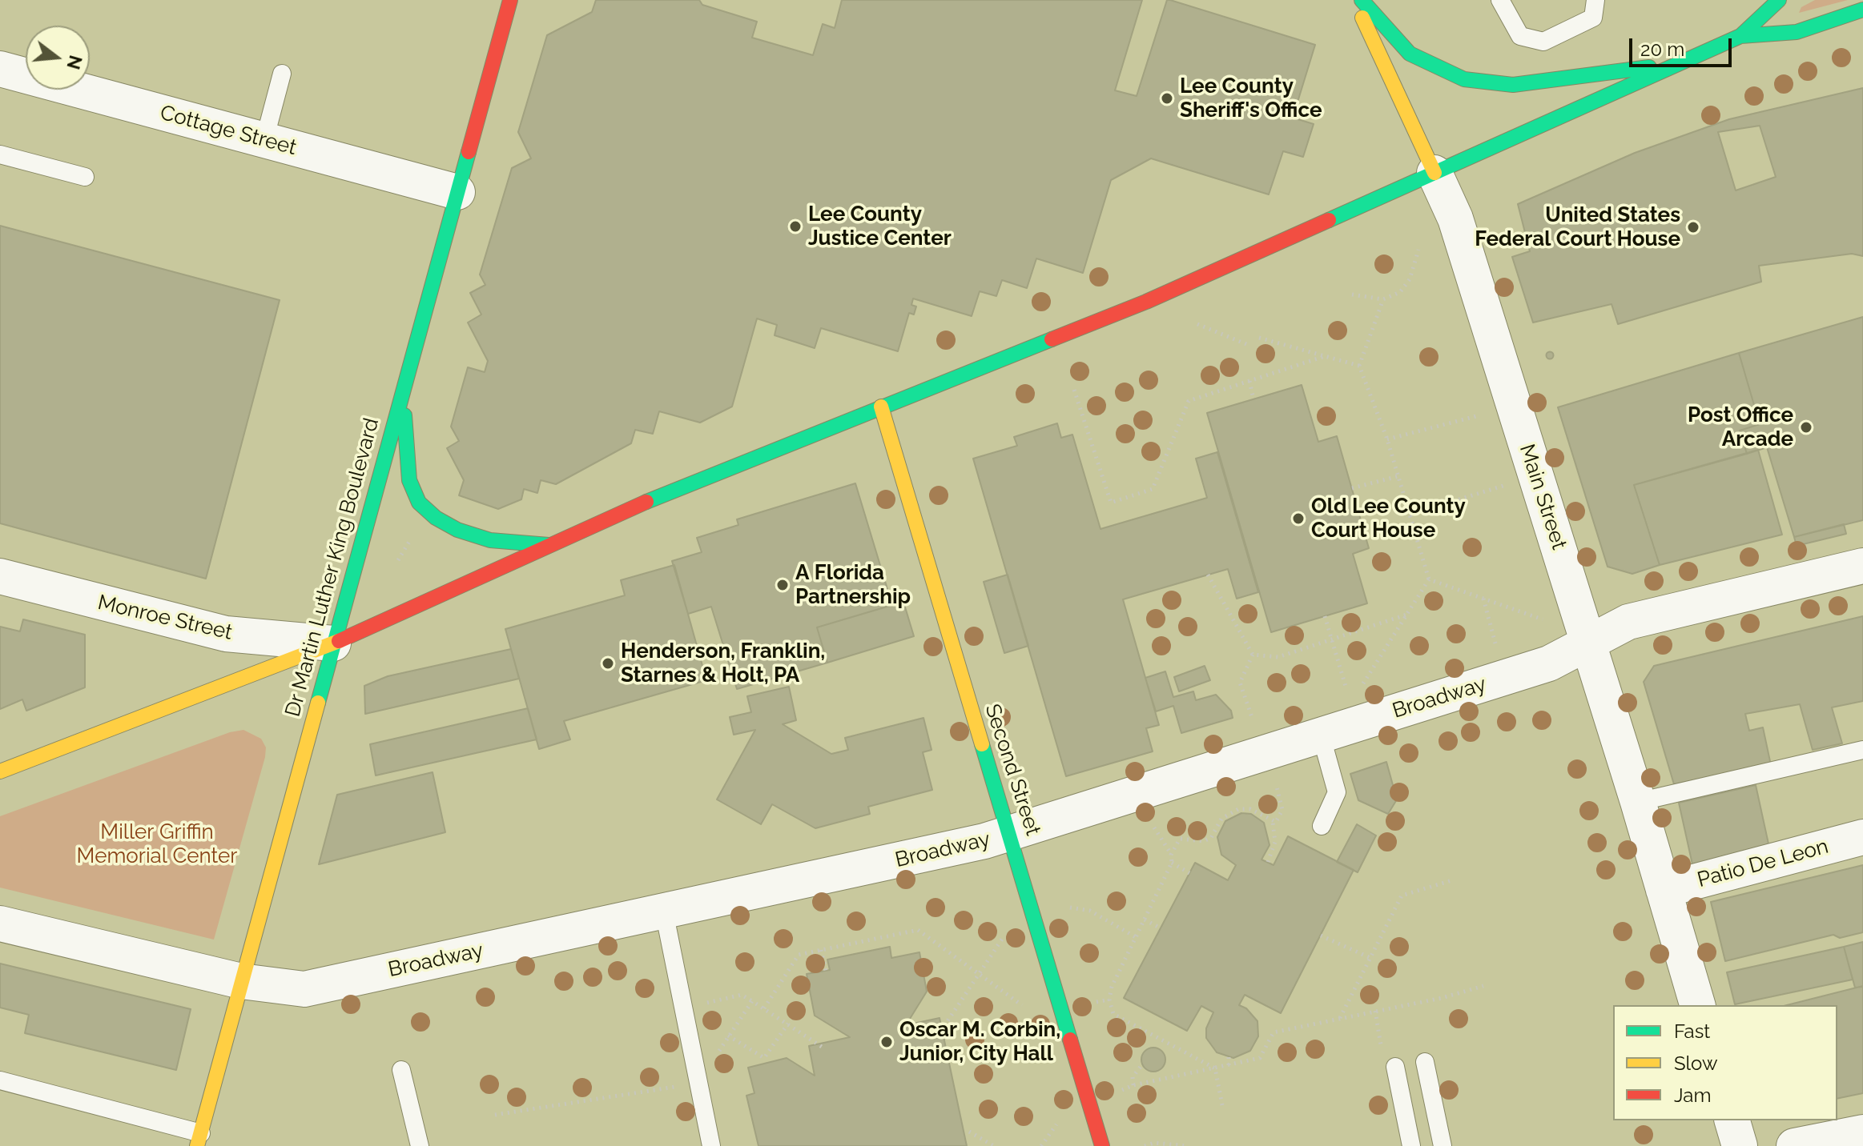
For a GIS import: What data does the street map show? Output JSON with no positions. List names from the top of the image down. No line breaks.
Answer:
{"streets":{"main road":["Main Street","Dr Martin Luther King Boulevard","Second Street"],"street":["Cottage Street","Monroe Street","Broadway","Patio De Leon"]},"crossings":[["Cottage Street","Dr Martin Luther King Boulevard"],["Main Street","Broadway"],["Main Street","Patio De Leon"],["Dr Martin Luther King Boulevard","Monroe Street"],["Dr Martin Luther King Boulevard","Broadway"],["Broadway","Second Street"]],"parks":["Miller Griffin Memorial Center"],"places":["Lee County Sheriff's Office","Lee County Justice Center","United States Federal Court House","Post Office Arcade","Old Lee County Court House","A Florida Partnership","Henderson, Franklin, Starnes & Holt, PA","Oscar M. Corbin, Junior, City Hall"],"legend":["Fast","Slow","Jam"],"scale_bar":"20 m","north":"right"}
